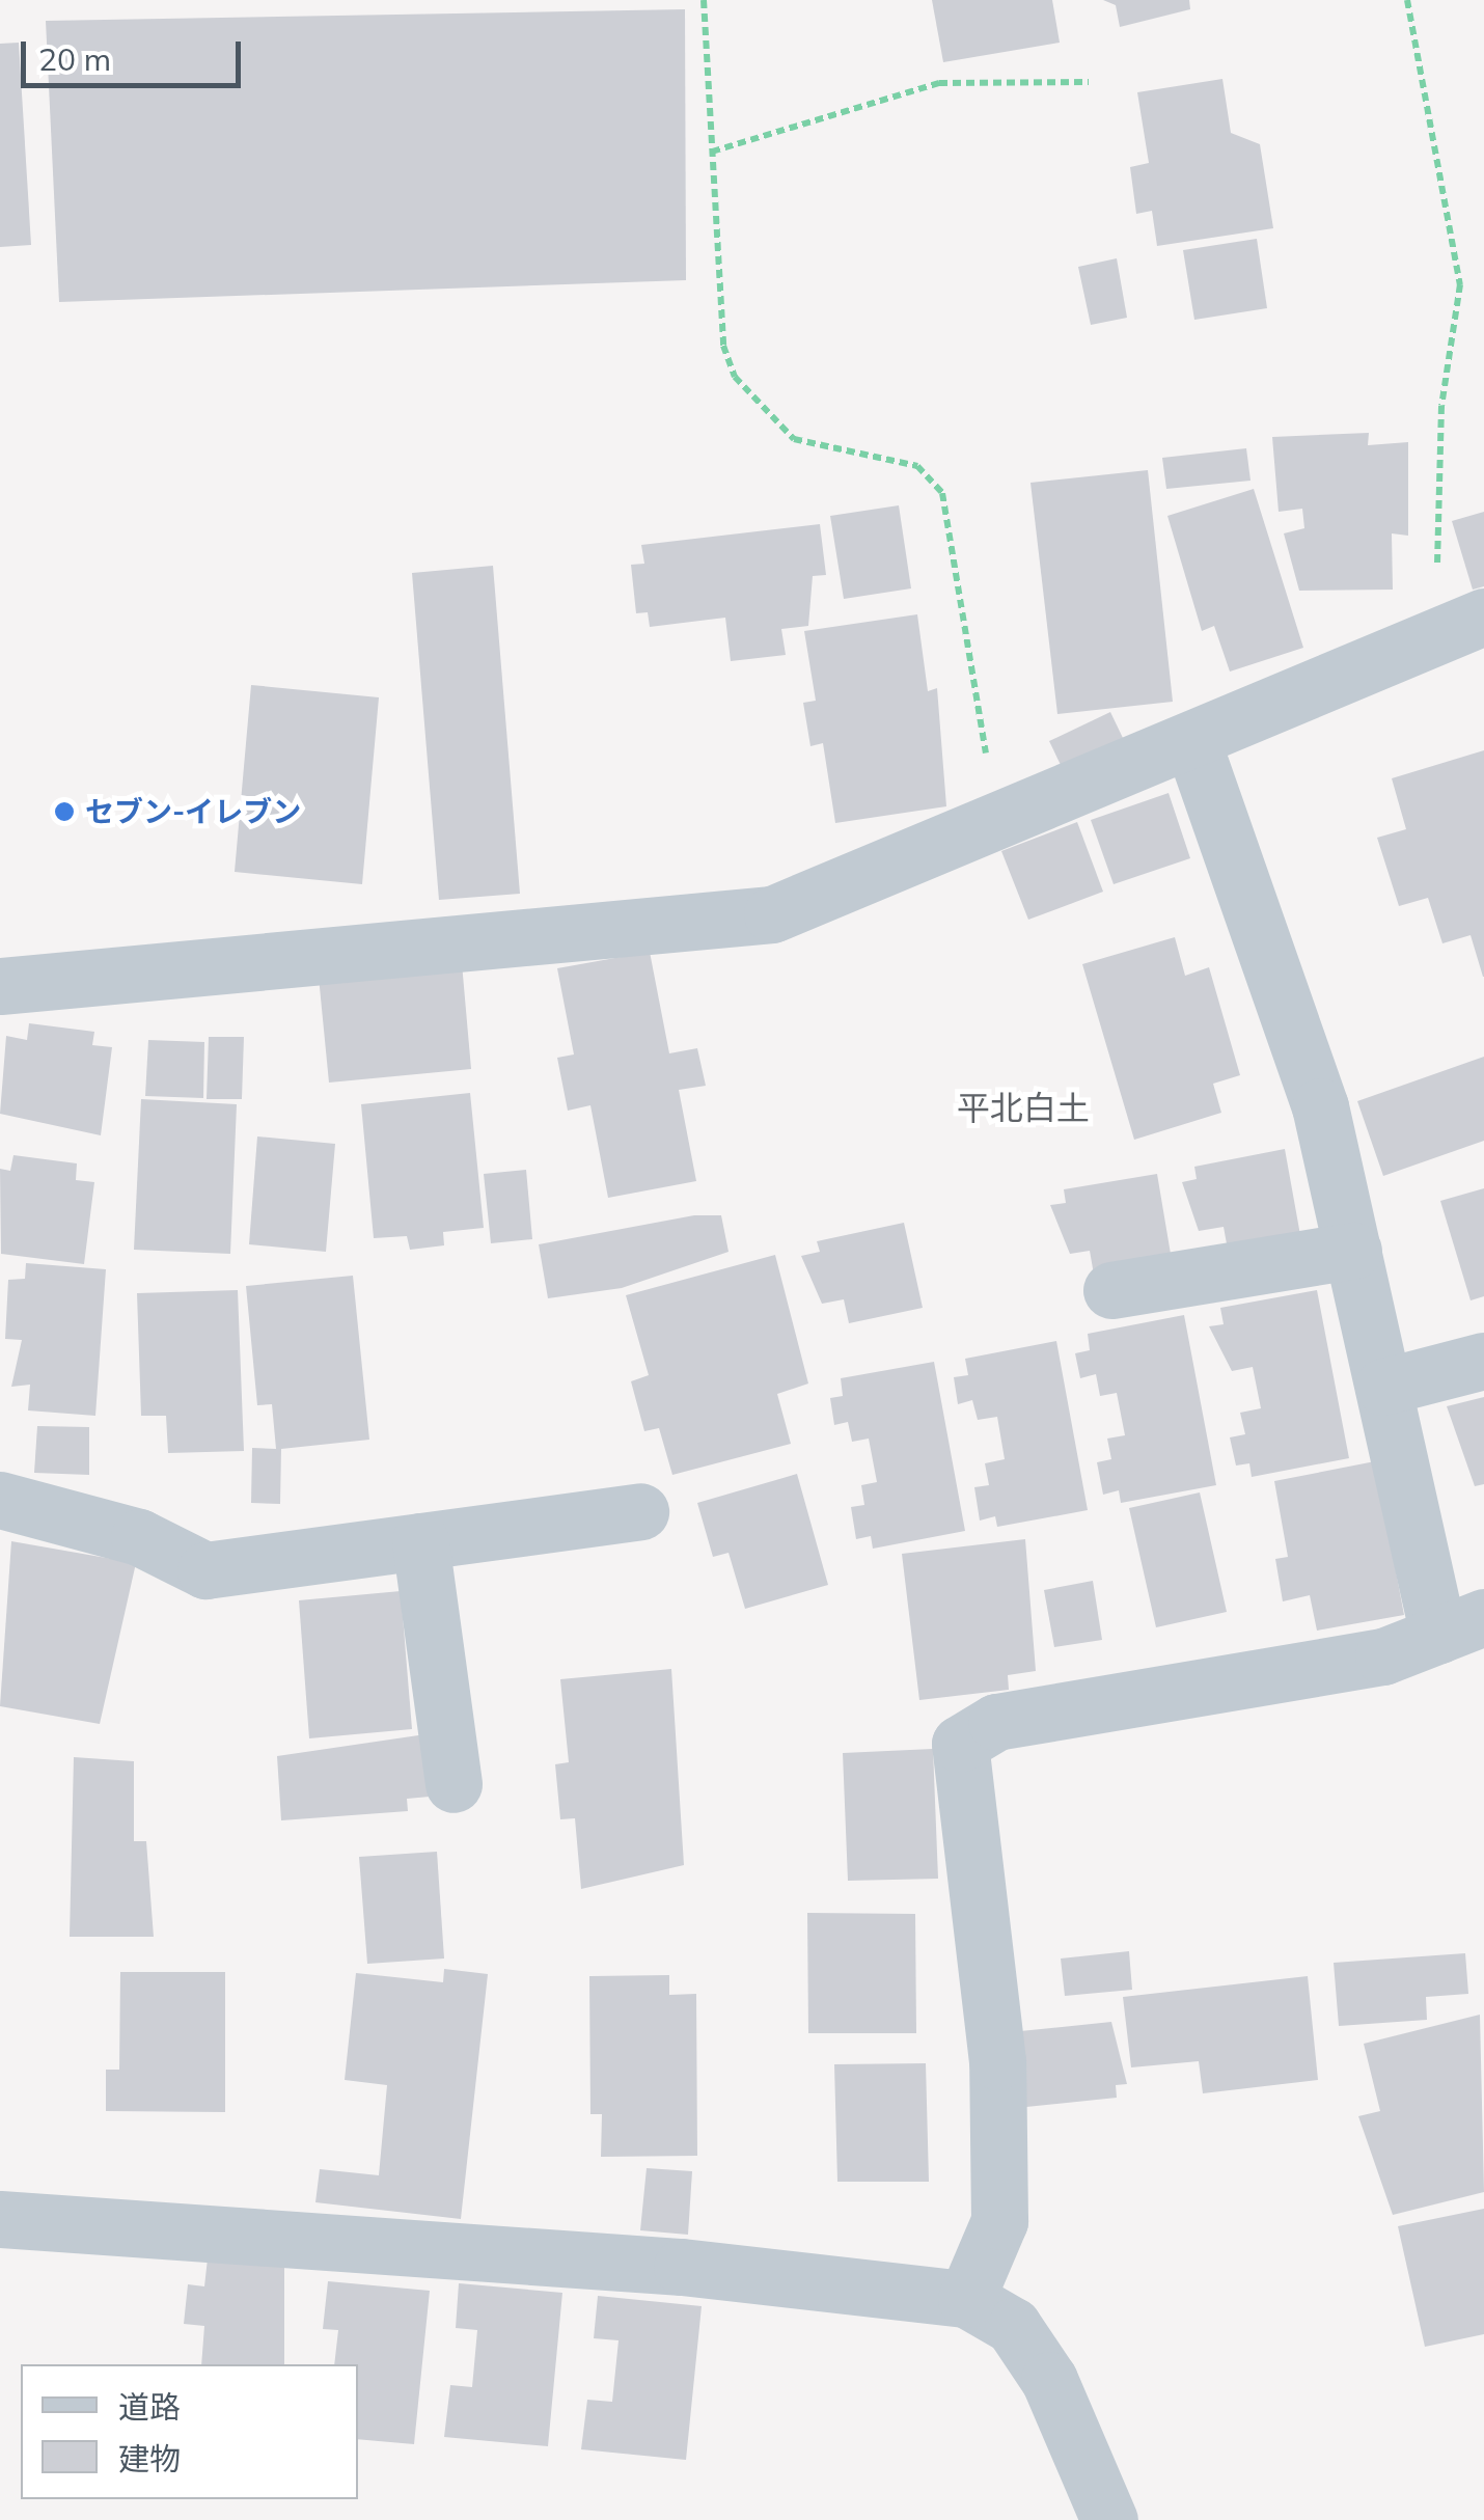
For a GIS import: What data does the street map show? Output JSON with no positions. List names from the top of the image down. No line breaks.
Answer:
{"districts":["平北白土"],"places":["セブン-イレブン"],"legend":["道路","建物"],"scale_bar":"20 m"}
